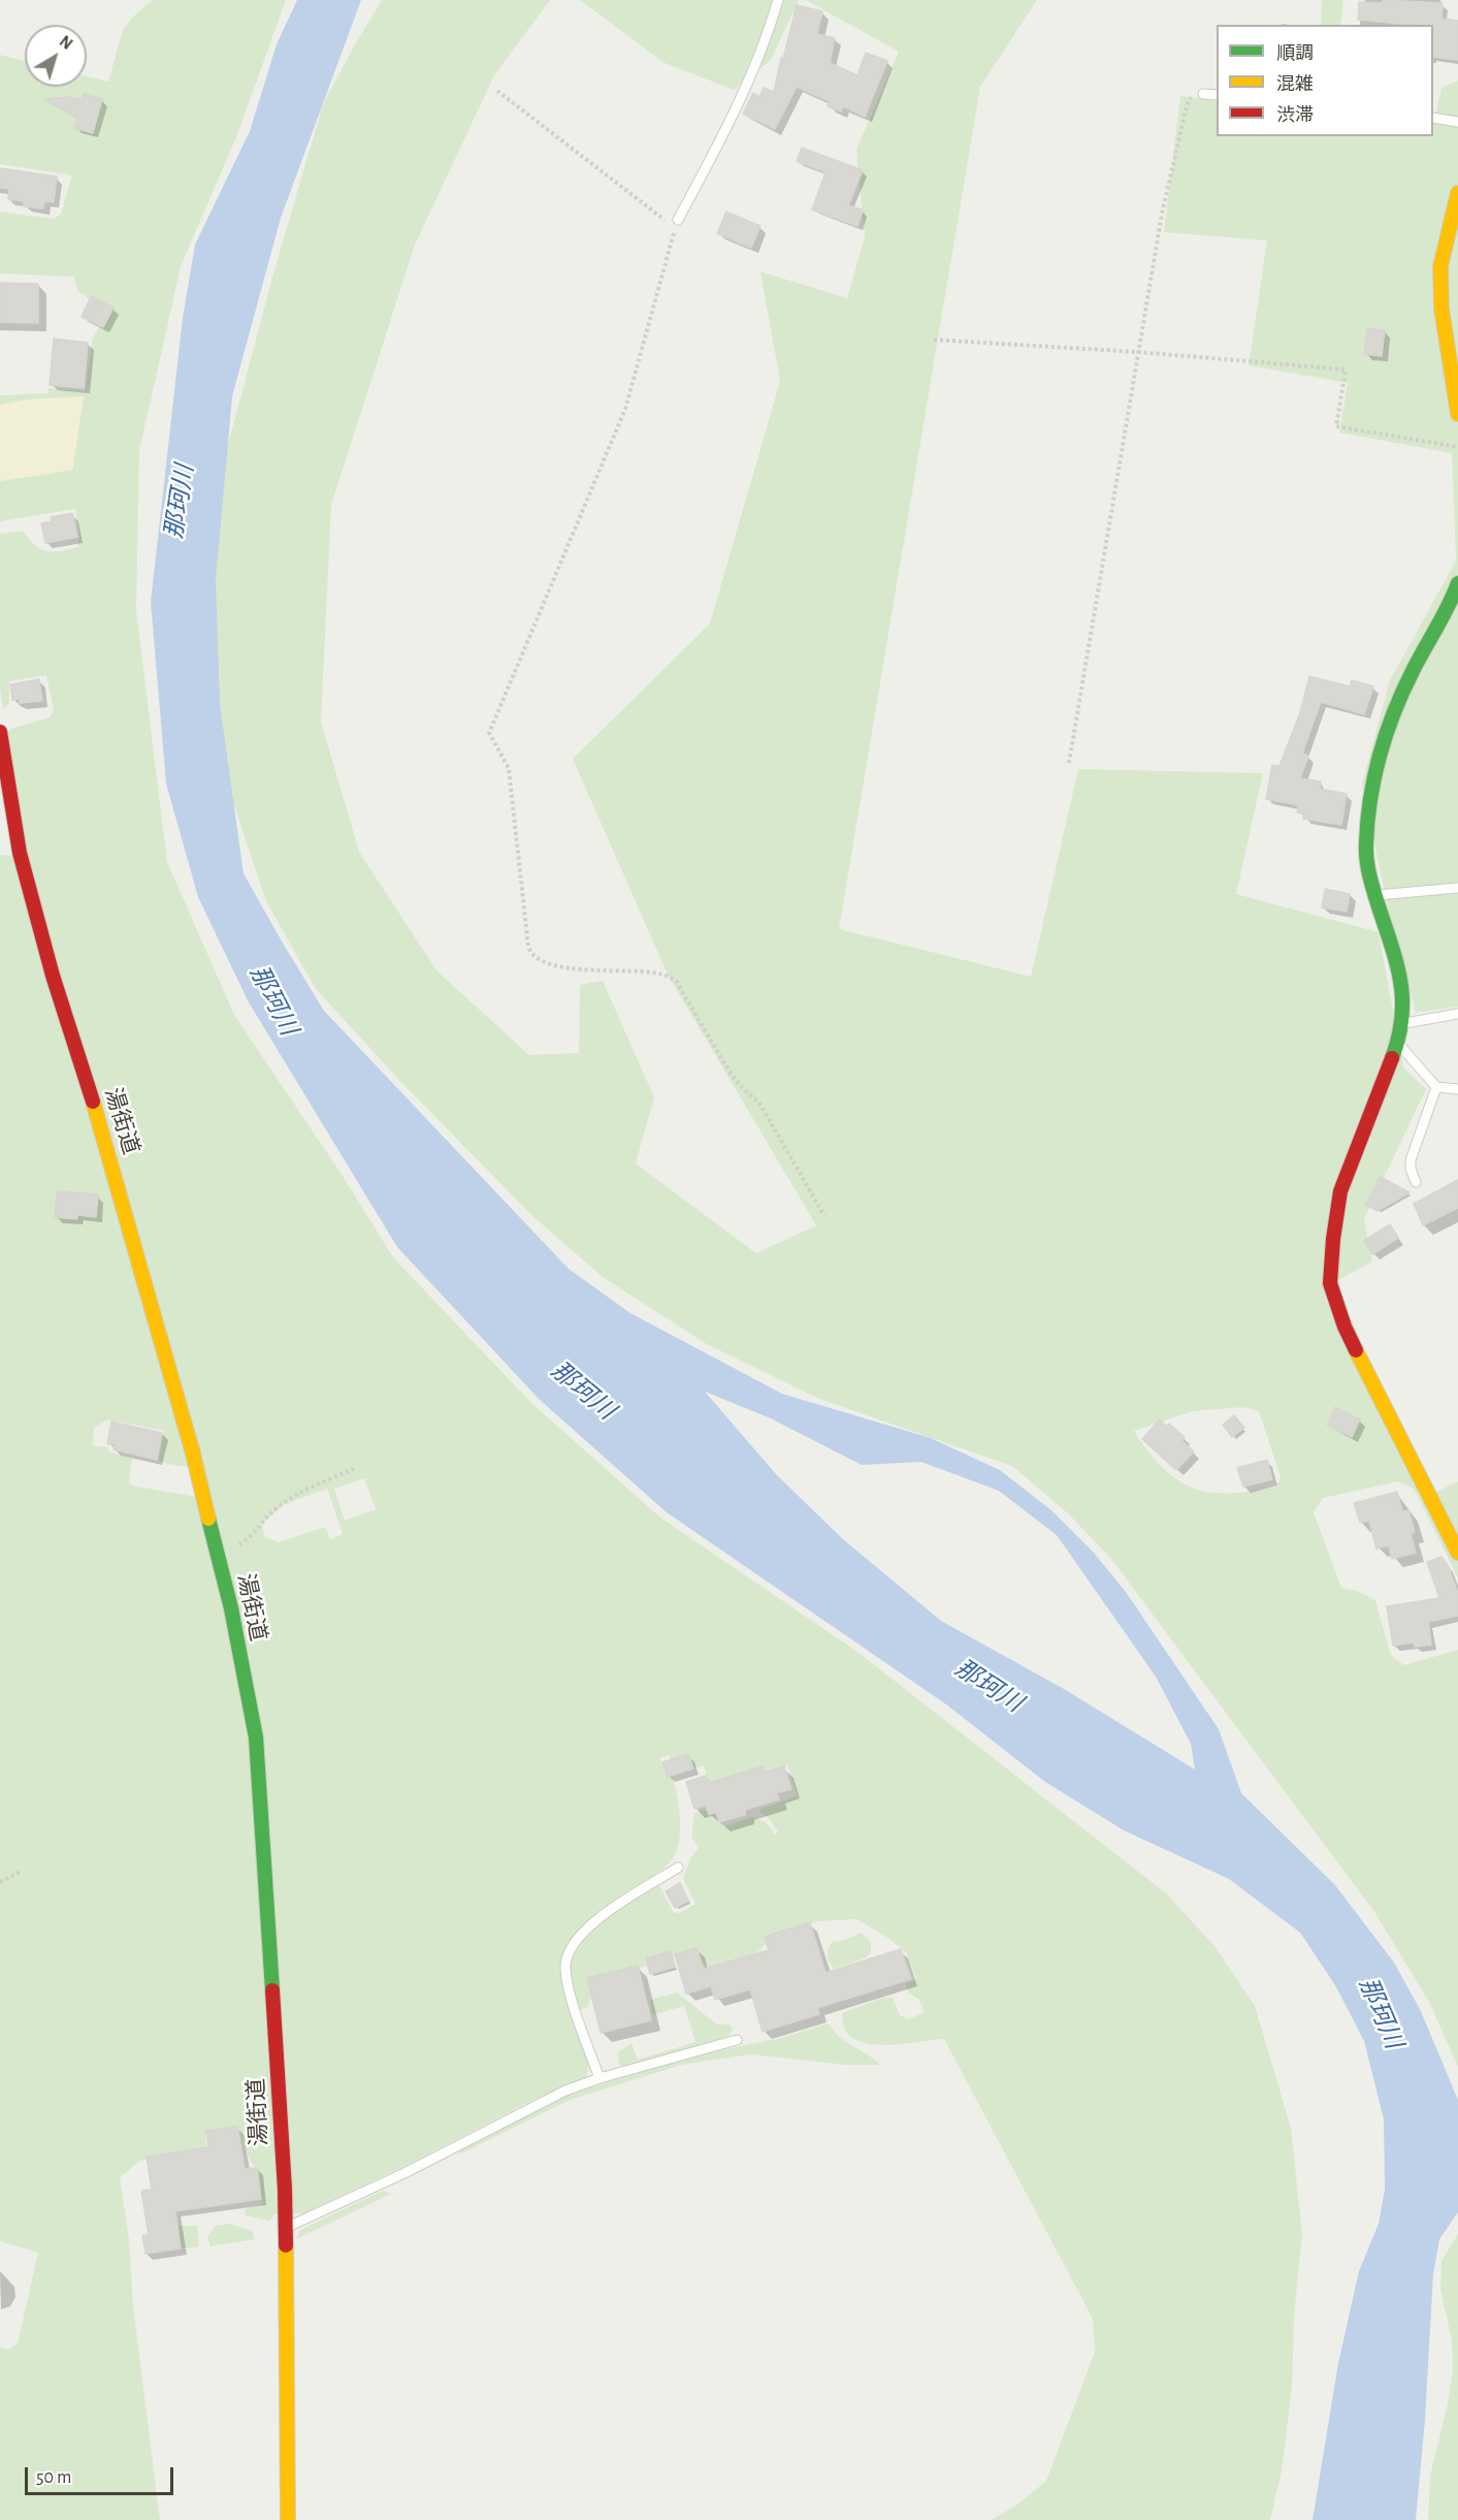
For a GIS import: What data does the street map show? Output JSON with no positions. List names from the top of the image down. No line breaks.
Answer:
{"streets":{"street":["湯街道"]},"water":["那珂川"],"legend":["順調","混雑","渋滞"],"scale_bar":"50 m","north":"top right"}
